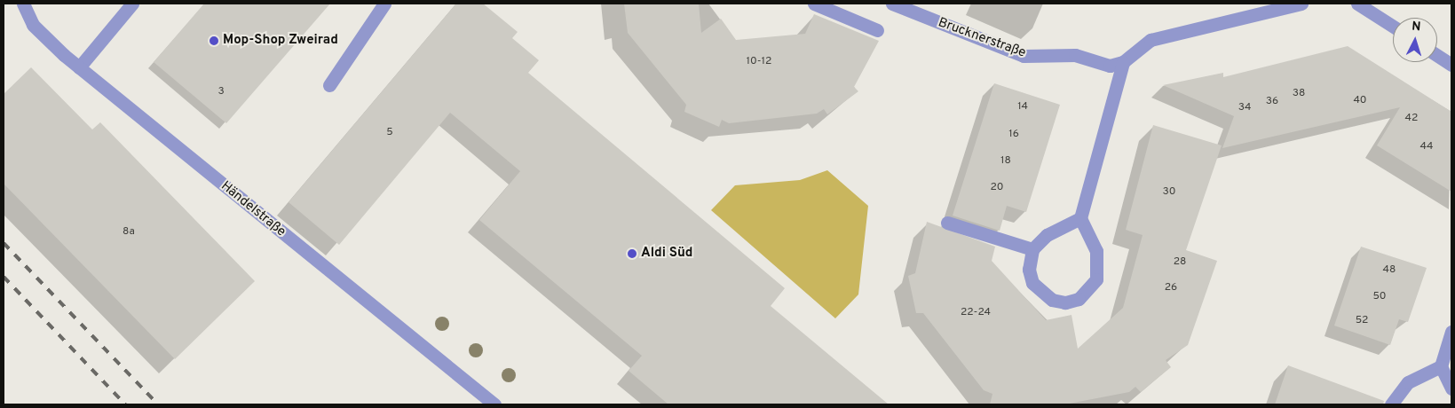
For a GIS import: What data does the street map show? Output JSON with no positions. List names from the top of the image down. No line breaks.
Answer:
{"streets":{"street":["Brucknerstraße","Händelstraße"]},"places":["Mop-Shop Zweirad","Aldi Süd"],"house_numbers":["10-12","3","38","40","36","14","34","42","5","16","44","18","20","30","8a","28","48","26","50","22-24","52"],"north":"top"}
